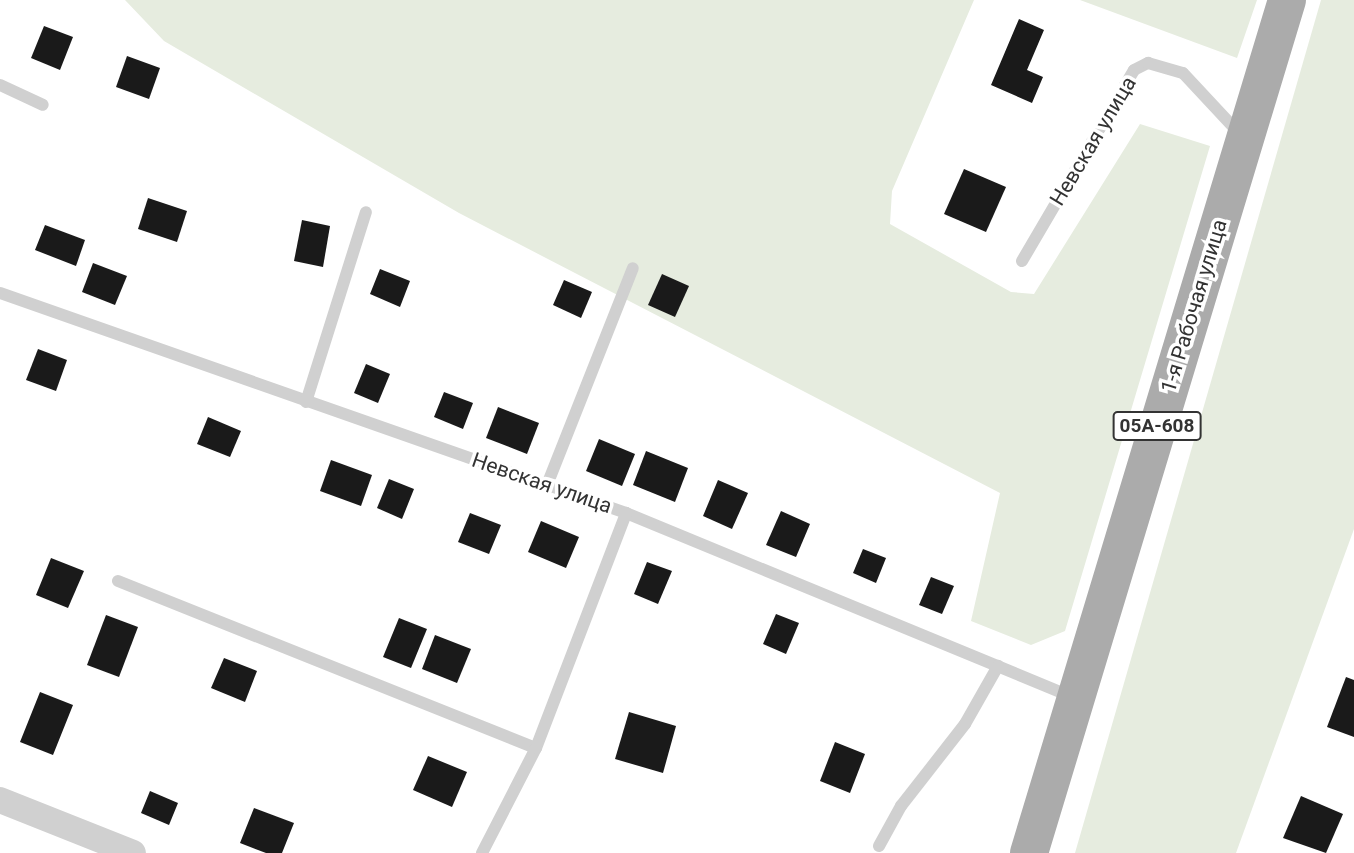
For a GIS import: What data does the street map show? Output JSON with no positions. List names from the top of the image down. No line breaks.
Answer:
{"streets":{"main road":["1-я Рабочая улица","05А-608"],"lane":["Невская улица"]},"crossings":[["Невская улица","1-я Рабочая улица"]]}
